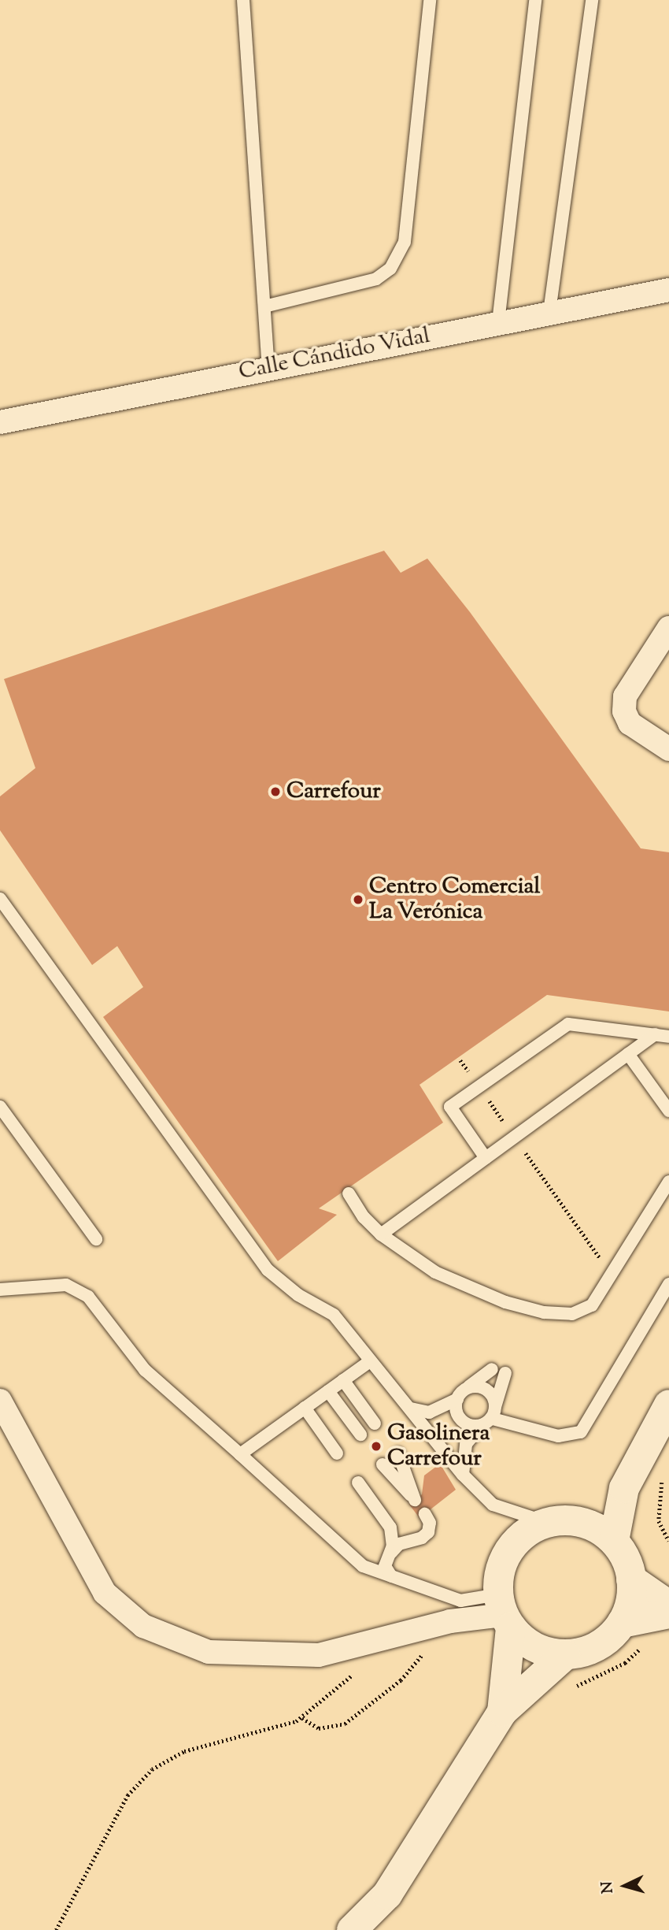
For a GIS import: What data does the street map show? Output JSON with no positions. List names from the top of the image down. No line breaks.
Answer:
{"streets":{"street":["Calle Cándido Vidal"]},"places":["Carrefour","Centro Comercial La Verónica","Gasolinera Carrefour"],"north":"left"}
